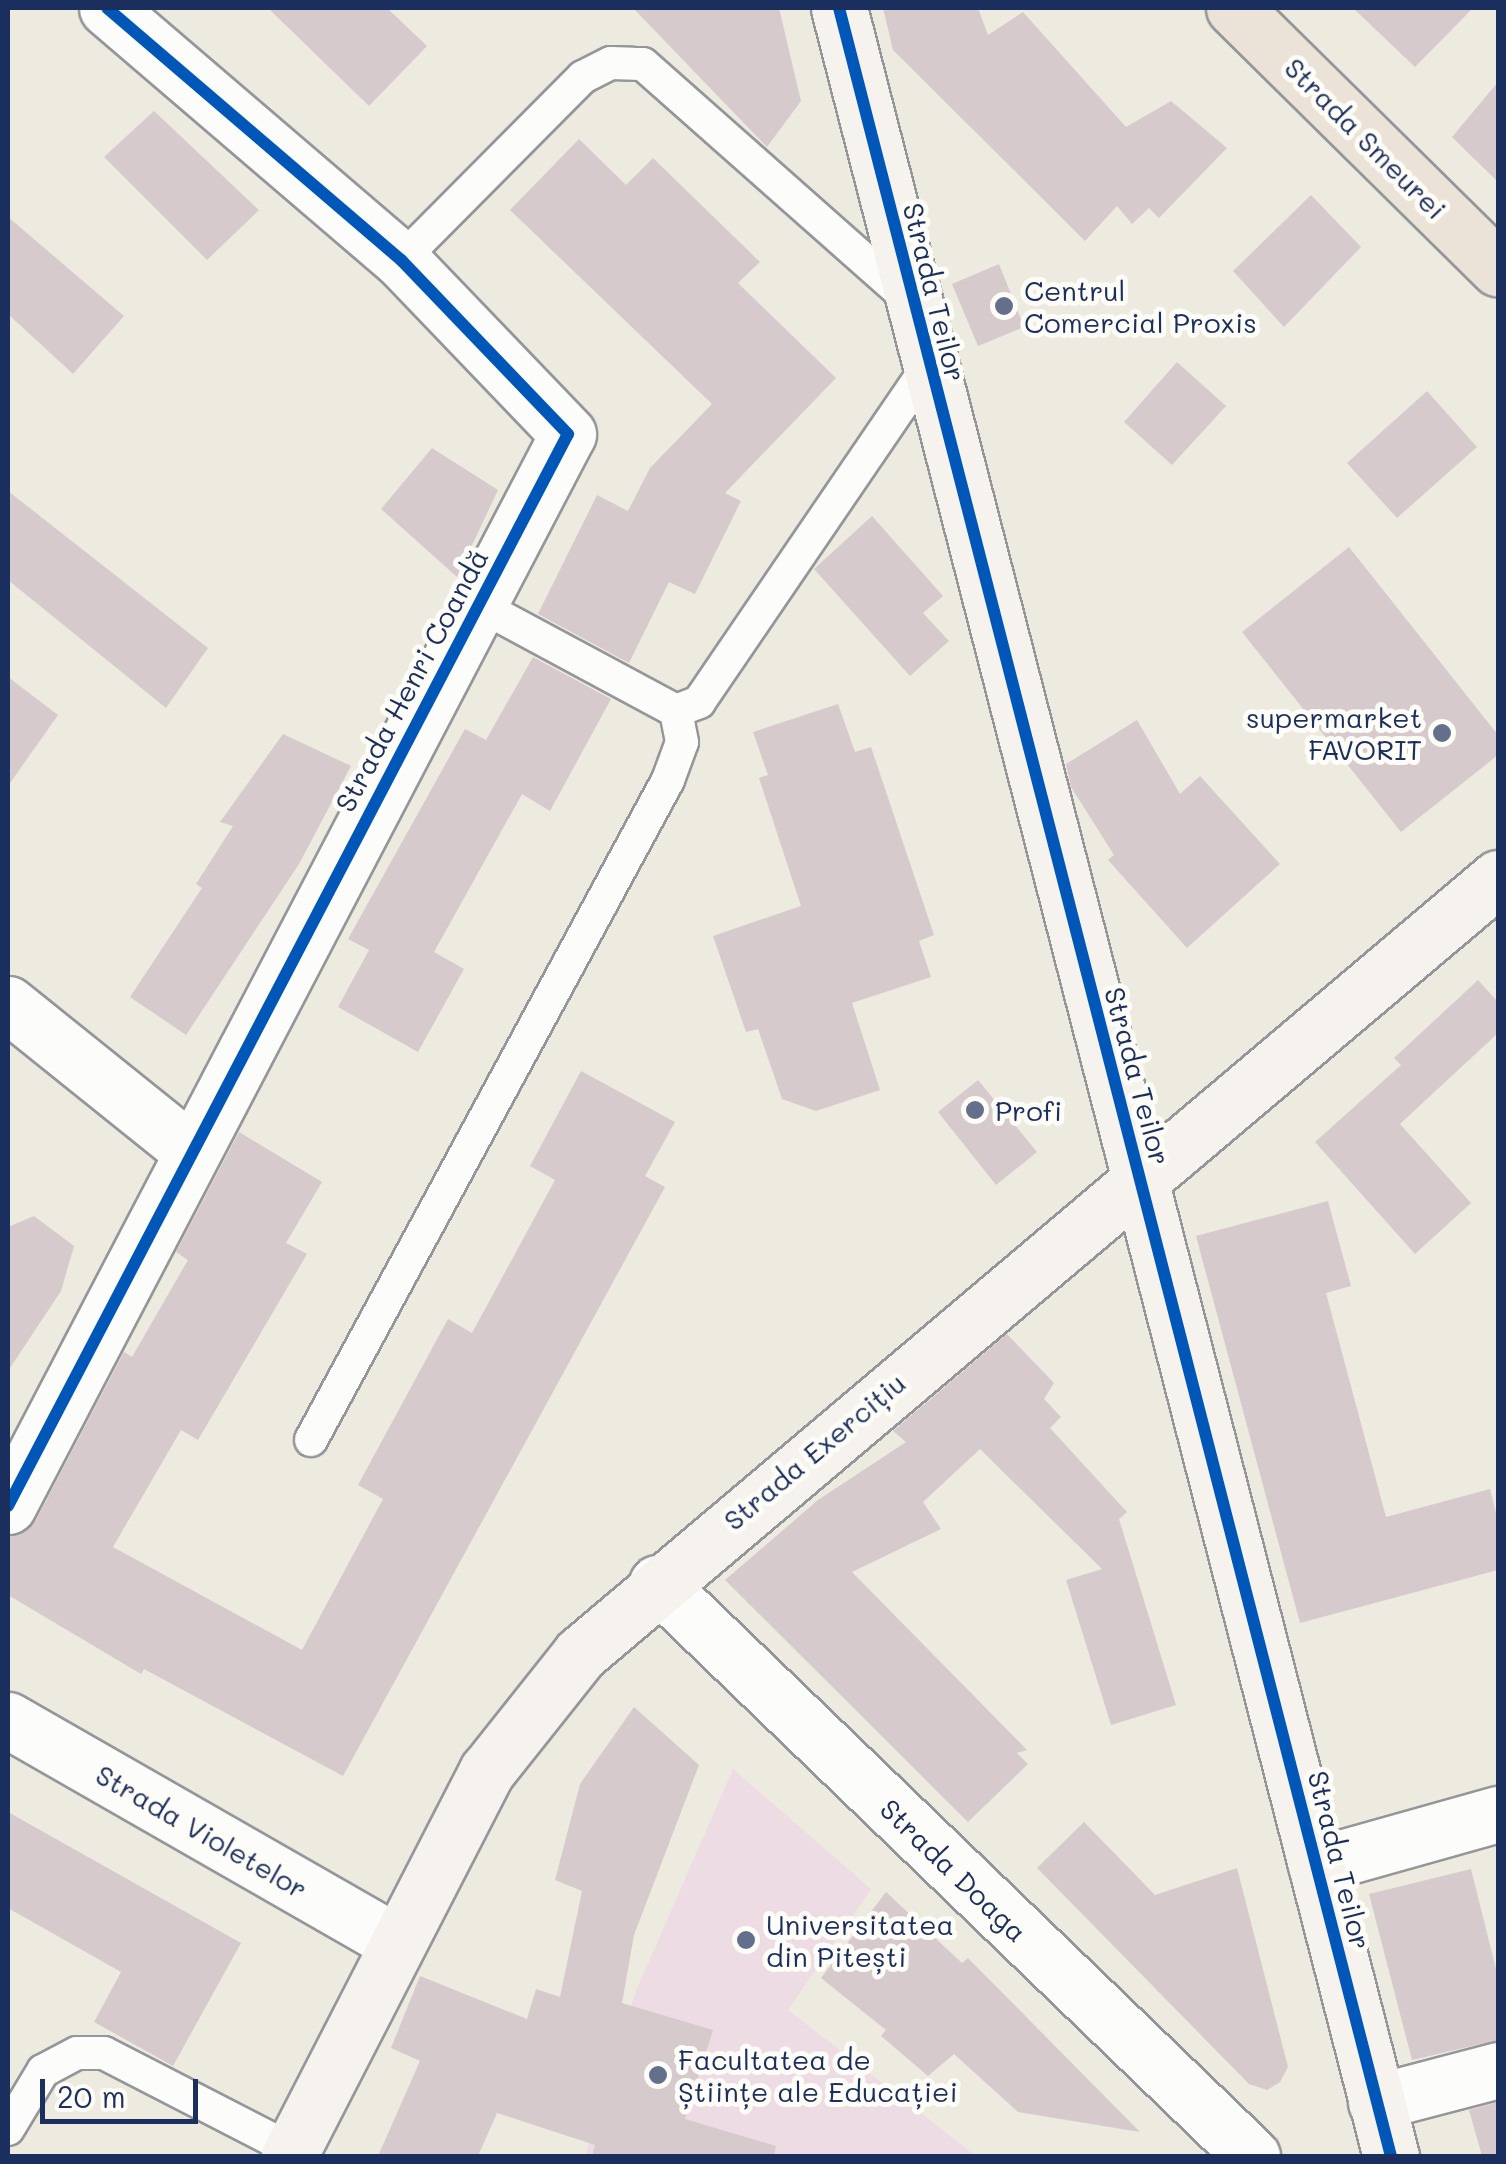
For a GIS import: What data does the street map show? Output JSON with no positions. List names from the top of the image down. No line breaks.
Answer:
{"streets":{"main road":["Strada Smeurei"],"street":["Strada Teilor","Strada Henri Coandă","Strada Exercițiu","Strada Violetelor","Strada Doaga"]},"crossings":[["Strada Teilor","Strada Exercițiu"],["Strada Exercițiu","Strada Violetelor"],["Strada Exercițiu","Strada Doaga"]],"places":["Centrul Comercial Proxis","supermarket FAVORIT","Profi","Universitatea din Pitești","Facultatea de Științe ale Educației"],"scale_bar":"20 m"}
